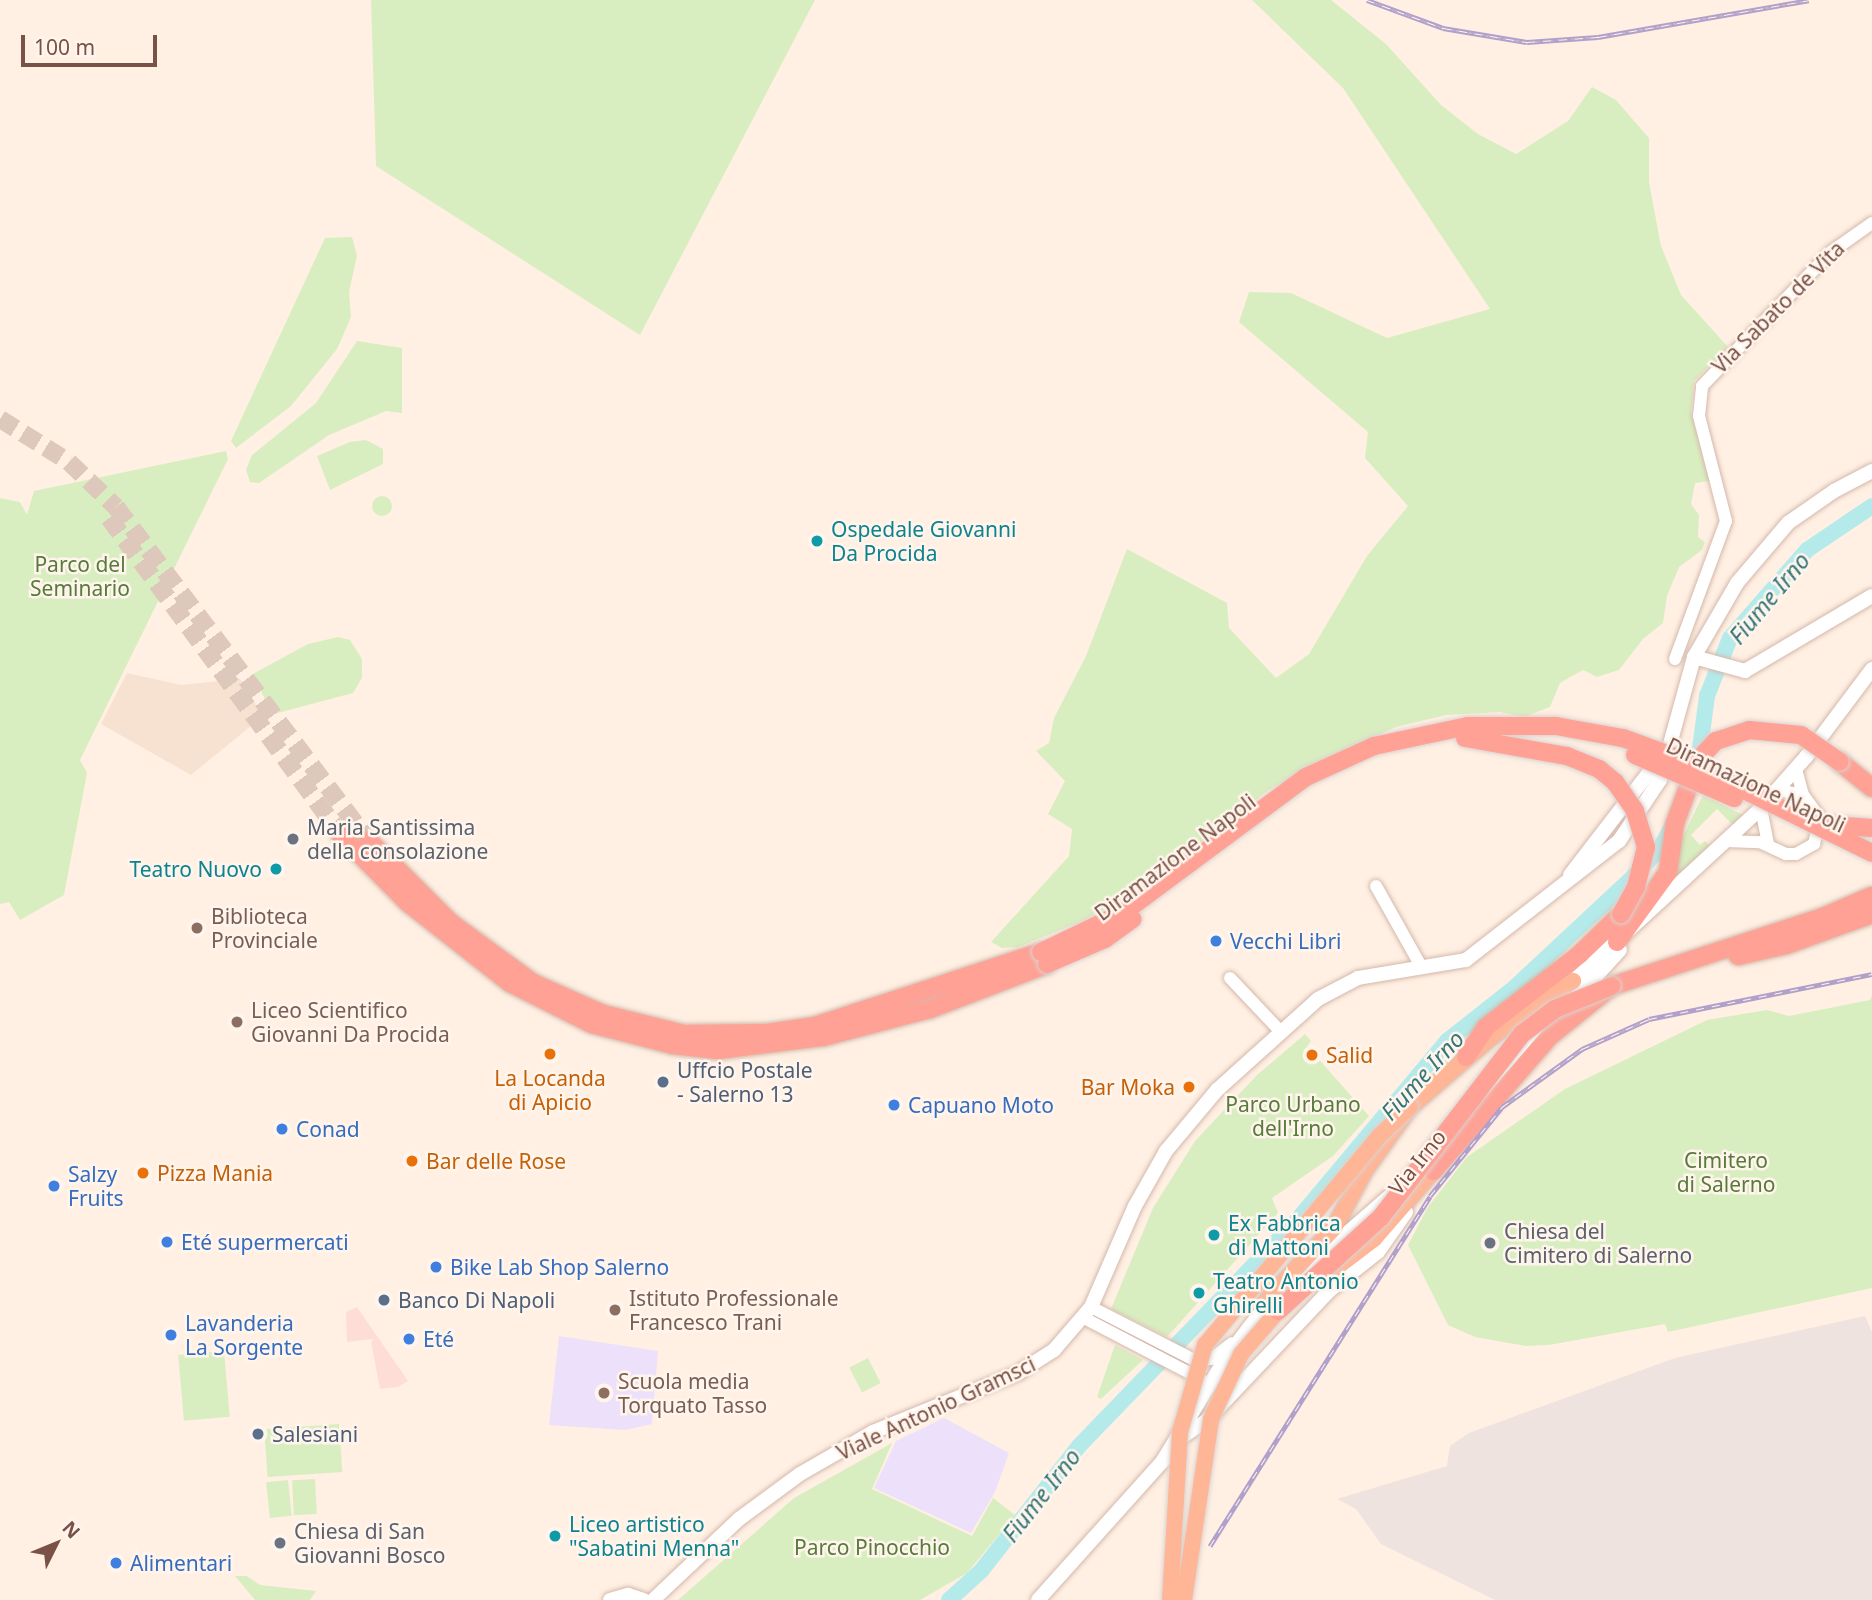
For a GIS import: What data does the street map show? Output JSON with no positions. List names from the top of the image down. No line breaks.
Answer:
{"streets":{"highway":["Diramazione Napoli"],"main road":["Via Irno","Viale Antonio Gramsci"],"street":["Via Sabato de Vita"]},"water":["Fiume Irno"],"parks":["Parco del Seminario","Parco Urbano dell'Irno","Cimitero di Salerno","Parco Pinocchio"],"places":["Ospedale Giovanni Da Procida","Maria Santissima della consolazione","Teatro Nuovo","Biblioteca Provinciale","Vecchi Libri","Liceo Scientifico Giovanni Da Procida","La Locanda di Apicio","Salid","Uffcio Postale - Salerno 13","Bar Moka","Capuano Moto","Conad","Bar delle Rose","Pizza Mania","Salzy Fruits","Ex Fabbrica di Mattoni","Eté supermercati","Chiesa del Cimitero di Salerno","Bike Lab Shop Salerno","Teatro Antonio Ghirelli","Banco Di Napoli","Istituto Professionale Francesco Trani","Lavanderia La Sorgente","Eté","Scuola media Torquato Tasso","Salesiani","Liceo artistico \"Sabatini Menna\"","Chiesa di San Giovanni Bosco","Alimentari"],"scale_bar":"100 m","north":"top right"}
